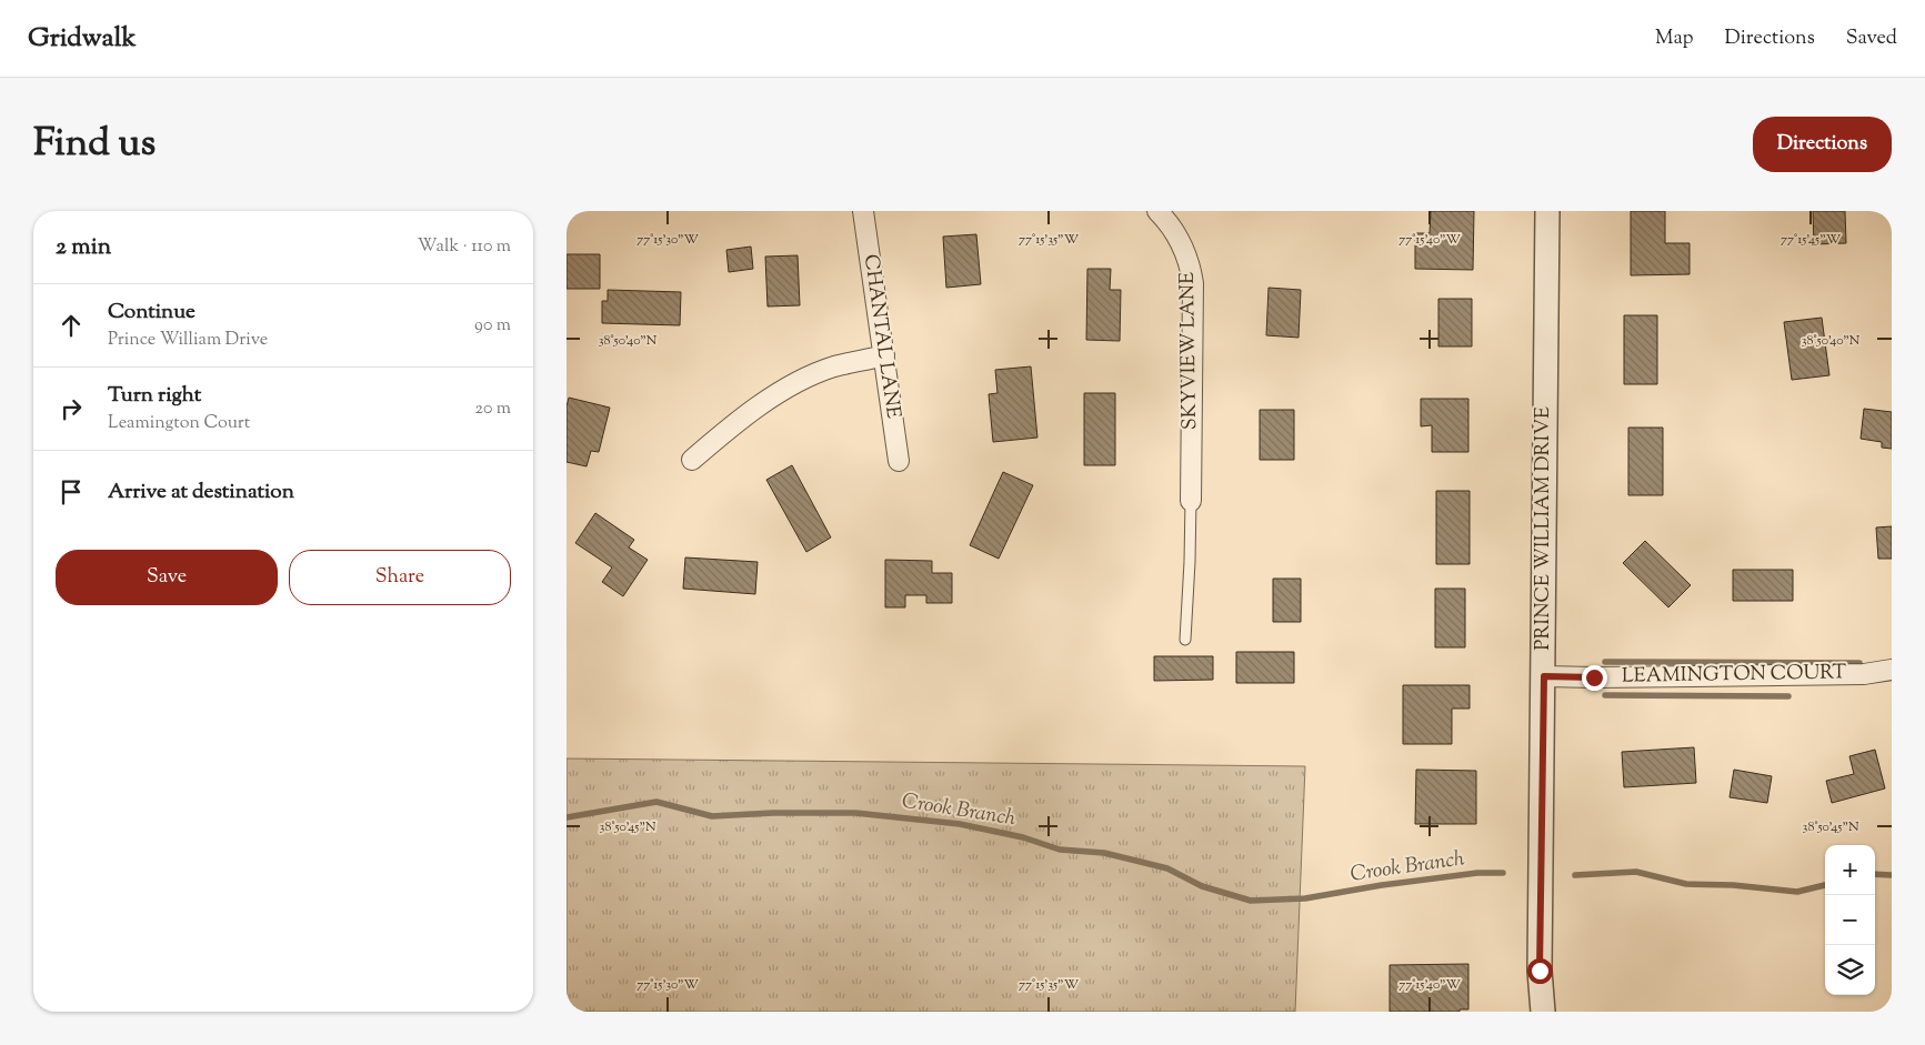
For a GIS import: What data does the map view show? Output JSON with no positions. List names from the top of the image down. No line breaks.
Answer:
{"streets":{"street":["CHANTAL LANE","SKYVIEW LANE","PRINCE WILLIAM DRIVE","LEAMINGTON COURT"]},"crossings":[["PRINCE WILLIAM DRIVE","LEAMINGTON COURT"]],"water":["Crook Branch"],"page":{"header":"Gridwalk","nav":["Map","Directions","Saved"],"title":"Find us","buttons":["Directions",["Save","Share"]],"heading":["2 min","Walk · 110 m"],"list":[["Continue","Prince William Drive","90 m"],["Turn right","Leamington Court","20 m"],"Arrive at destination"],"map_buttons":["+","−"]},"coordinates":["77°15'30\"W","77°15'35\"W","77°15'40\"W","77°15'45\"W","38°50'40\"N","38°50'45\"N"]}
